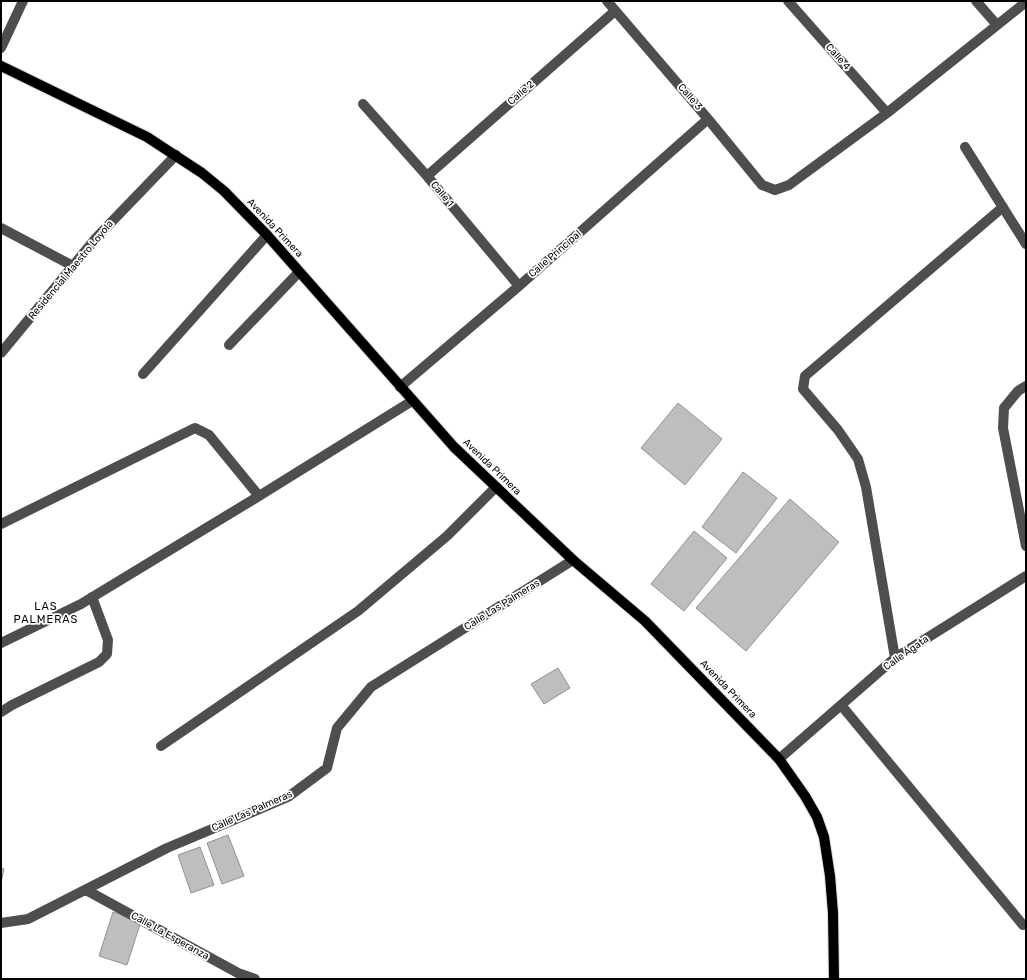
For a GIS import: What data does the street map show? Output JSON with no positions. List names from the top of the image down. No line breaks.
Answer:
{"streets":{"main road":["Avenida Primera"],"street":["Calle 4","Calle 2","Calle 3","Calle 1","Calle Principal","Residencial Maestro Loyola","Calle Las Palmeras","Calle Ágata","Calle La Esperanza"]},"crossings":[["Calle 4","Calle 3"],["Calle 2","Calle 3"],["Calle 2","Calle 1"],["Calle 3","Calle Principal"],["Calle 1","Calle Principal"],["Avenida Primera","Calle Principal"],["Avenida Primera","Residencial Maestro Loyola"],["Avenida Primera","Calle Las Palmeras"],["Avenida Primera","Calle Ágata"],["Calle Las Palmeras","Calle La Esperanza"]],"districts":["LAS PALMERAS"]}
